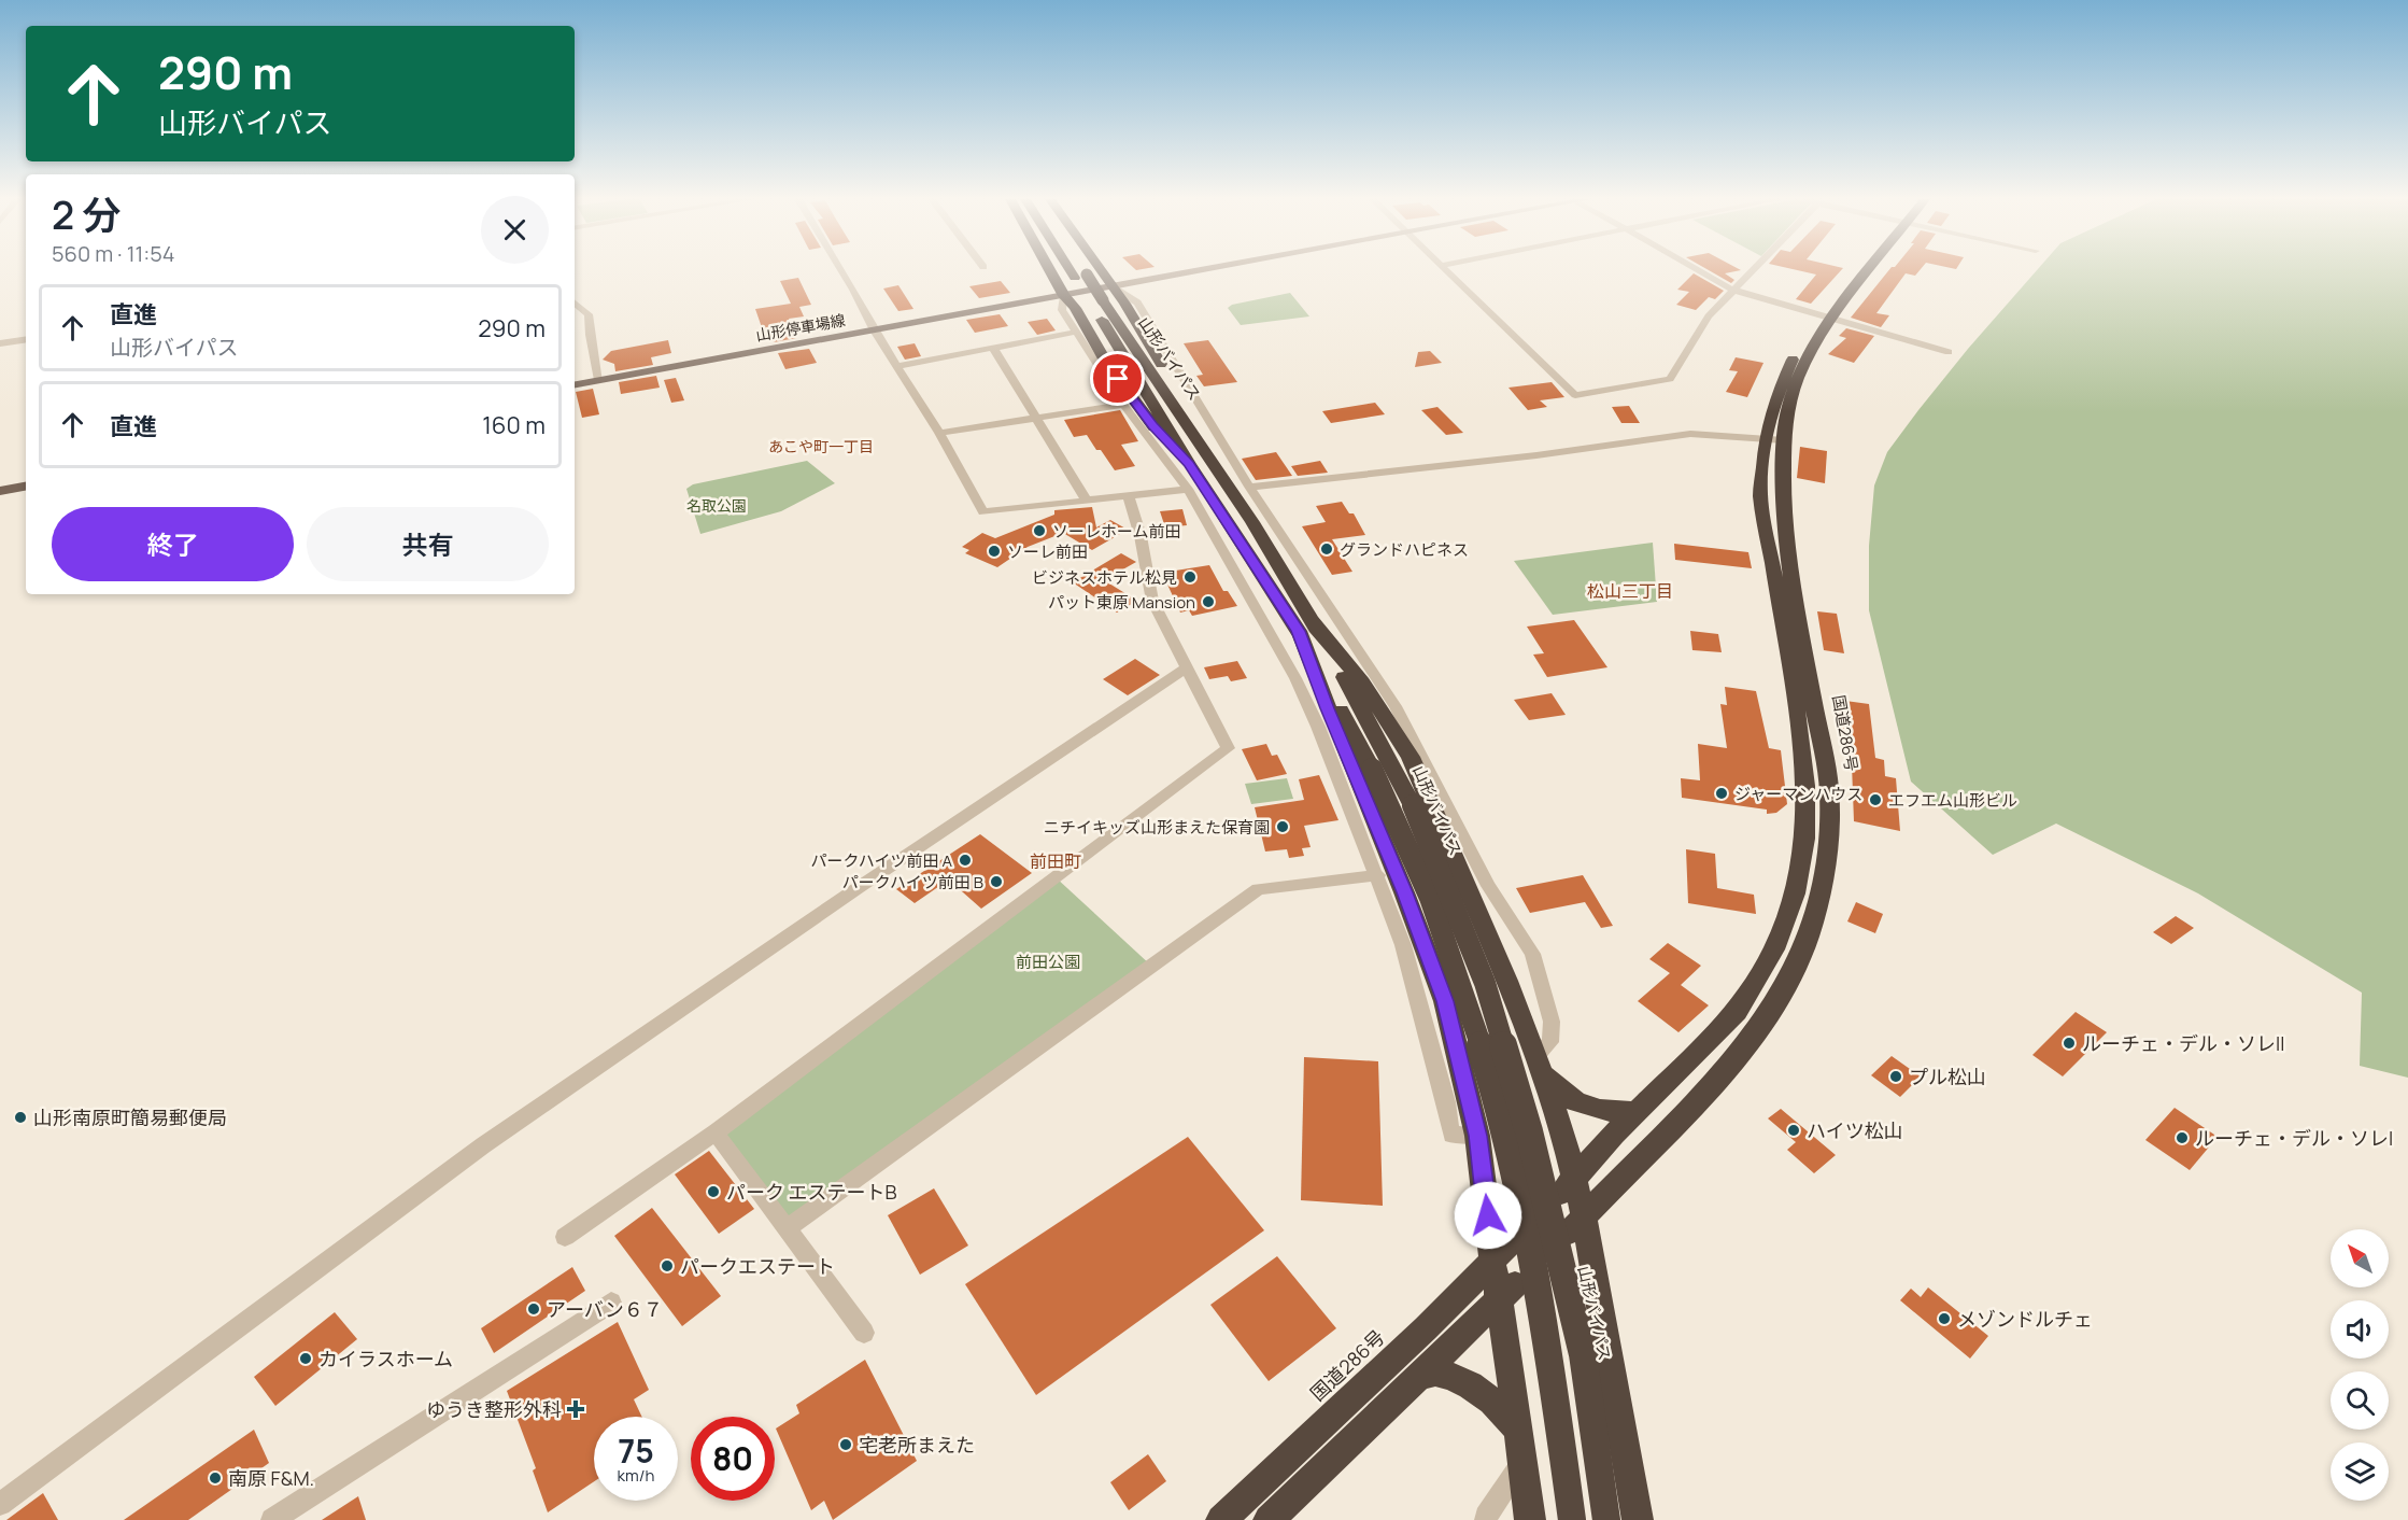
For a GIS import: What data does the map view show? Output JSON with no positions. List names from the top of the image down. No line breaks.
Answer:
{"streets":{"highway":["山形バイパス","国道286号"],"main road":["山形停車場線"]},"crossings":[["山形停車場線","山形バイパス"]],"districts":["あこや町一丁目","松山三丁目","前田町"],"parks":["名取公園","前田公園"],"places":{"other":["ソーレホーム前田","グランドハピネス","ソーレ前田","ビジネスホテル松見","パット東原 Mansion","ジャーマンハウス","エフエム山形ビル","ニチイキッズ山形まえた保育園","パークハイツ前田 A","パークハイツ前田 B","ルーチェ・デル・ソレII","プル松山","山形南原町簡易郵便局","ハイツ松山","ルーチェ・デル・ソレI","パーク エステートB","パークエステート","アーバン６７","メゾンドルチェ","カイラスホーム","宅老所まえた","南原 F&M."],"health":["ゆうき整形外科"]},"north":"top left","page":{"turn":["290 m","山形バイパス"],"heading":["2 分","560 m · 11:54"],"list":[{"name":"直進","note":"山形バイパス","value":"290 m"},{"name":"直進","value":"160 m"}],"buttons":["終了","共有"],"speed":"75 km/h","limit":"80"}}
